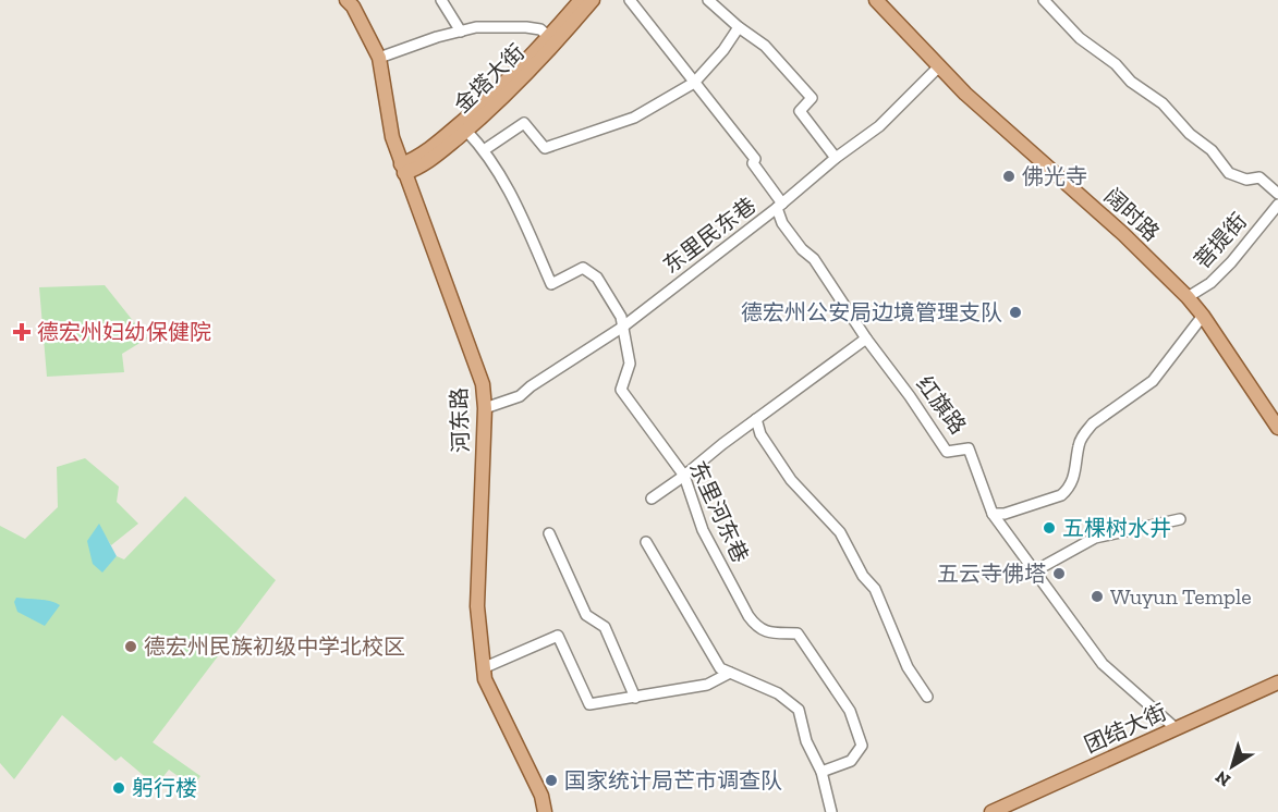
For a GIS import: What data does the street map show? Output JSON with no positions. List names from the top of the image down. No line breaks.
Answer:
{"streets":{"main road":["金塔大街","阔时路","河东路","团结大街"],"street":["东里民东巷","菩提街","红旗路","东里河东巷"]},"crossings":[["金塔大街","河东路"],["金塔大街","东里河东巷"],["阔时路","东里民东巷"],["阔时路","菩提街"],["东里民东巷","红旗路"],["东里民东巷","河东路"],["东里民东巷","东里河东巷"],["红旗路","团结大街"]],"places":{"other":["佛光寺","德宏州公安局边境管理支队","五棵树水井","五云寺佛塔","Wuyun Temple","德宏州民族初级中学北校区","国家统计局芒市调查队","躬行楼"],"health":["德宏州妇幼保健院"]},"north":"bottom left"}
